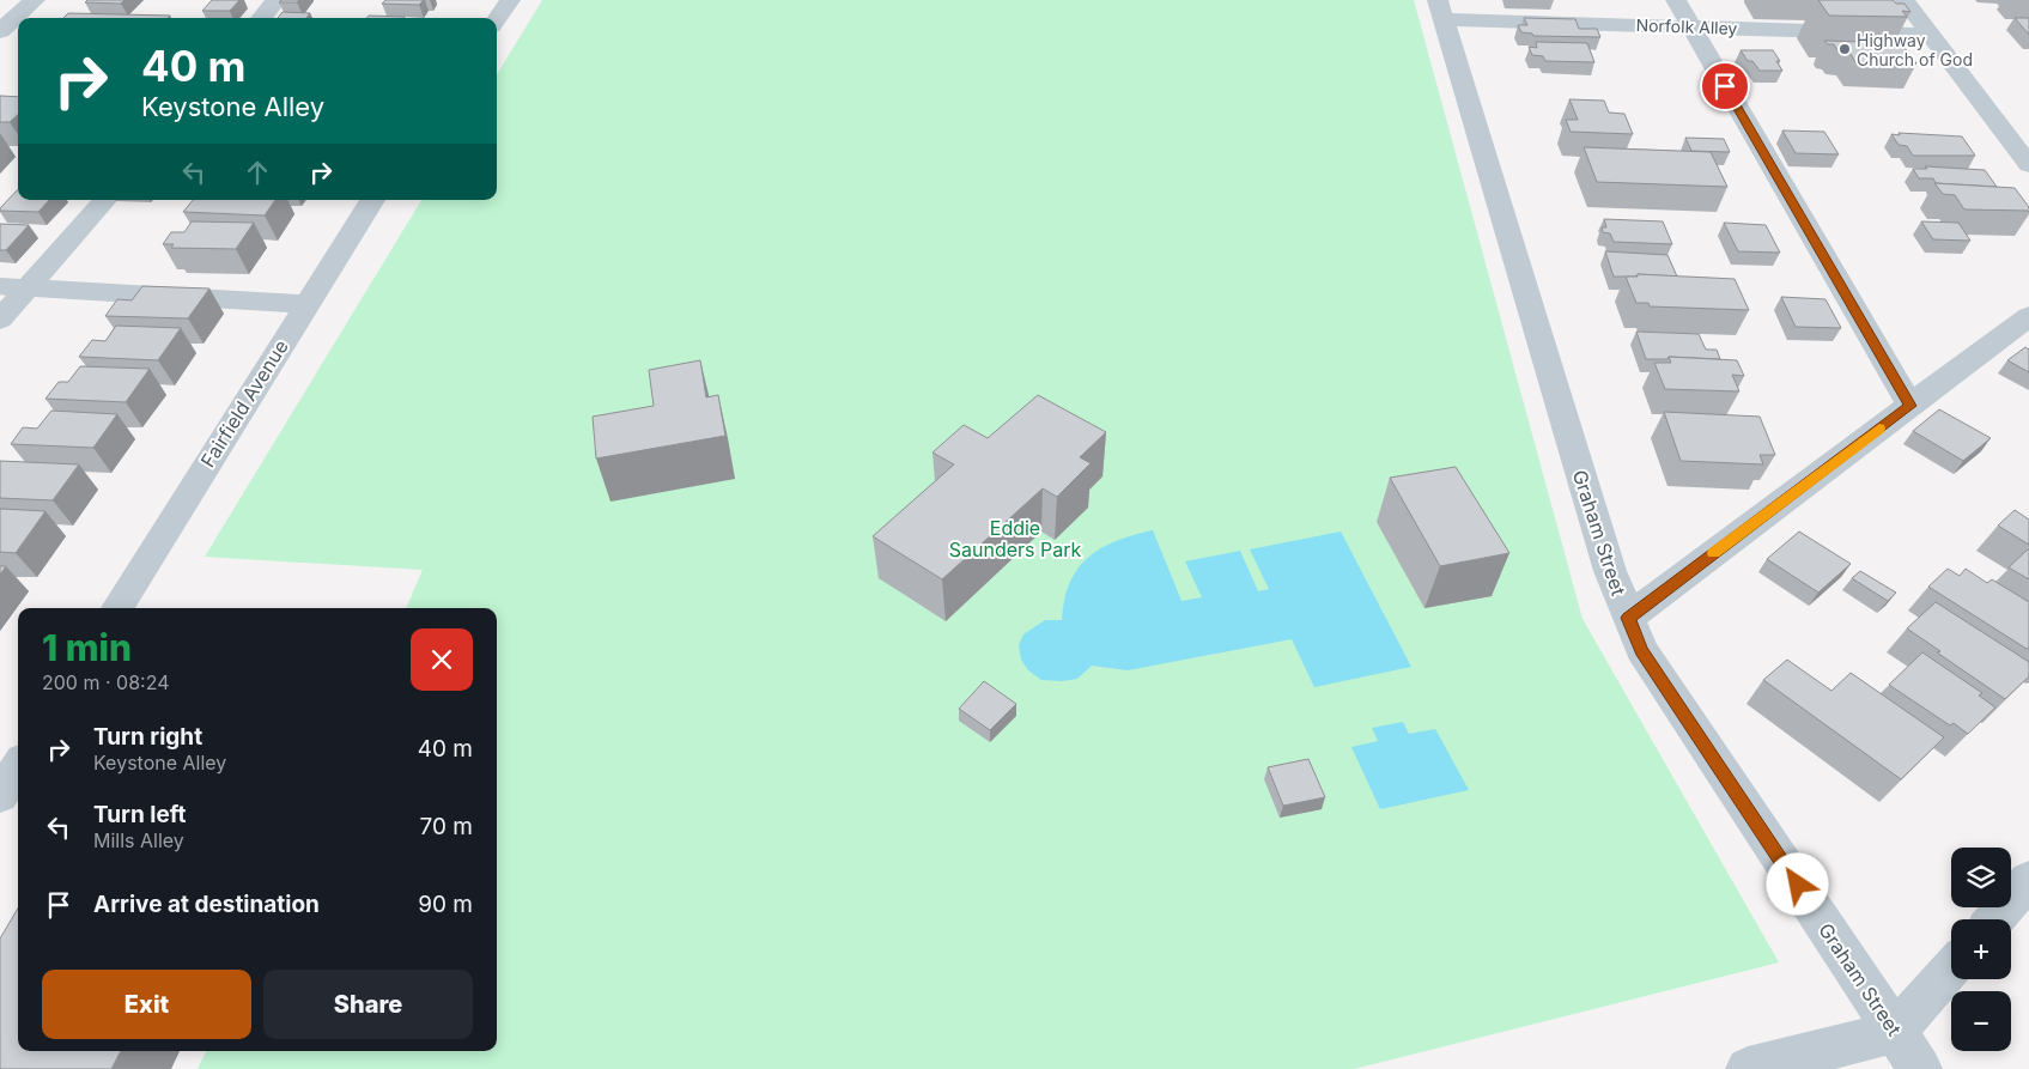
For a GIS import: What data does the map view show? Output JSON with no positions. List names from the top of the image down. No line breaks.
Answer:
{"streets":{"street":["Norfolk Alley","Fairfield Avenue","Graham Street"]},"crossings":[["Norfolk Alley","Graham Street"]],"parks":["Eddie Saunders Park"],"places":["Highway Church of God"],"page":{"turn":["40 m","Keystone Alley"],"heading":["1 min","200 m · 08:24"],"list":[{"name":"Turn right","note":"Keystone Alley","value":"40 m"},{"name":"Turn left","note":"Mills Alley","value":"70 m"},{"name":"Arrive at destination","value":"90 m"}],"map_buttons":["+","−"],"buttons":["Exit","Share"]}}
